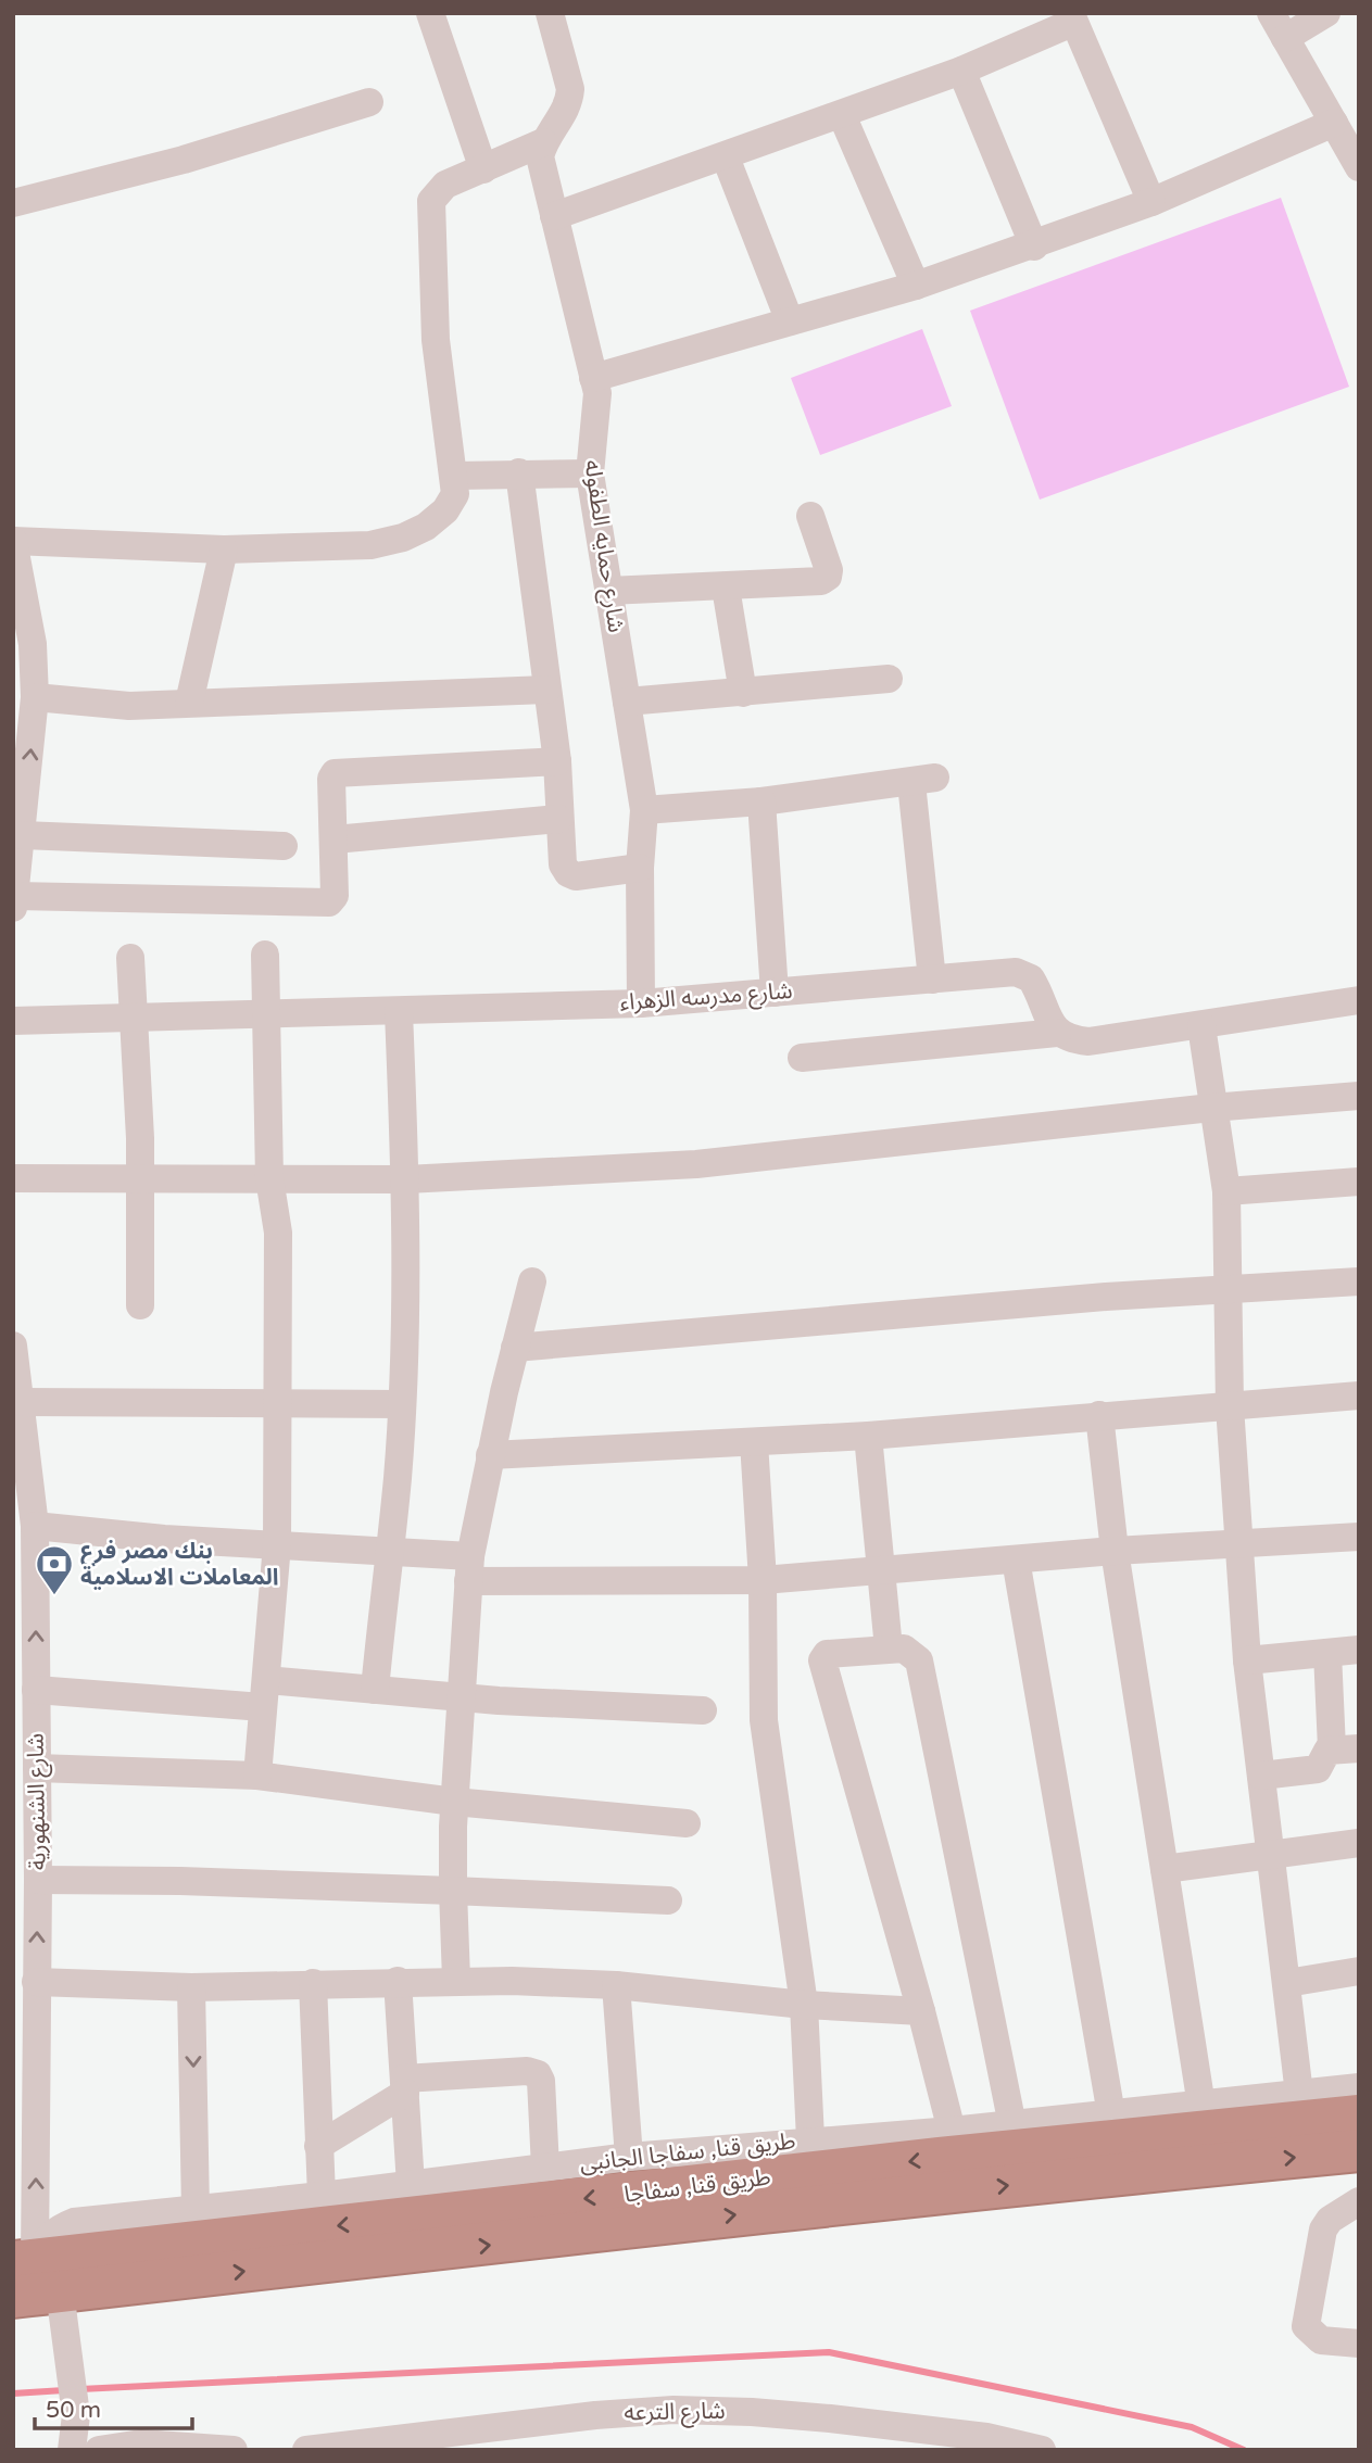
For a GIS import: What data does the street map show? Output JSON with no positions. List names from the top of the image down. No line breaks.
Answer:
{"streets":{"highway":["طريق قنا, سفاجا"],"street":["شارع حمايه الطفوله","شارع مدرسه الزهراء","شارع الشنهورية","طريق قنا, سفاجا الجانبى","شارع الترعه"]},"crossings":[["شارع حمايه الطفوله","شارع مدرسه الزهراء"],["شارع الشنهورية","طريق قنا, سفاجا الجانبى"],["شارع الشنهورية","طريق قنا, سفاجا"],["طريق قنا, سفاجا الجانبى","طريق قنا, سفاجا"]],"places":{"bank":["بنك مصر فرع المعاملات الاسلامية"]},"scale_bar":"50 m"}
